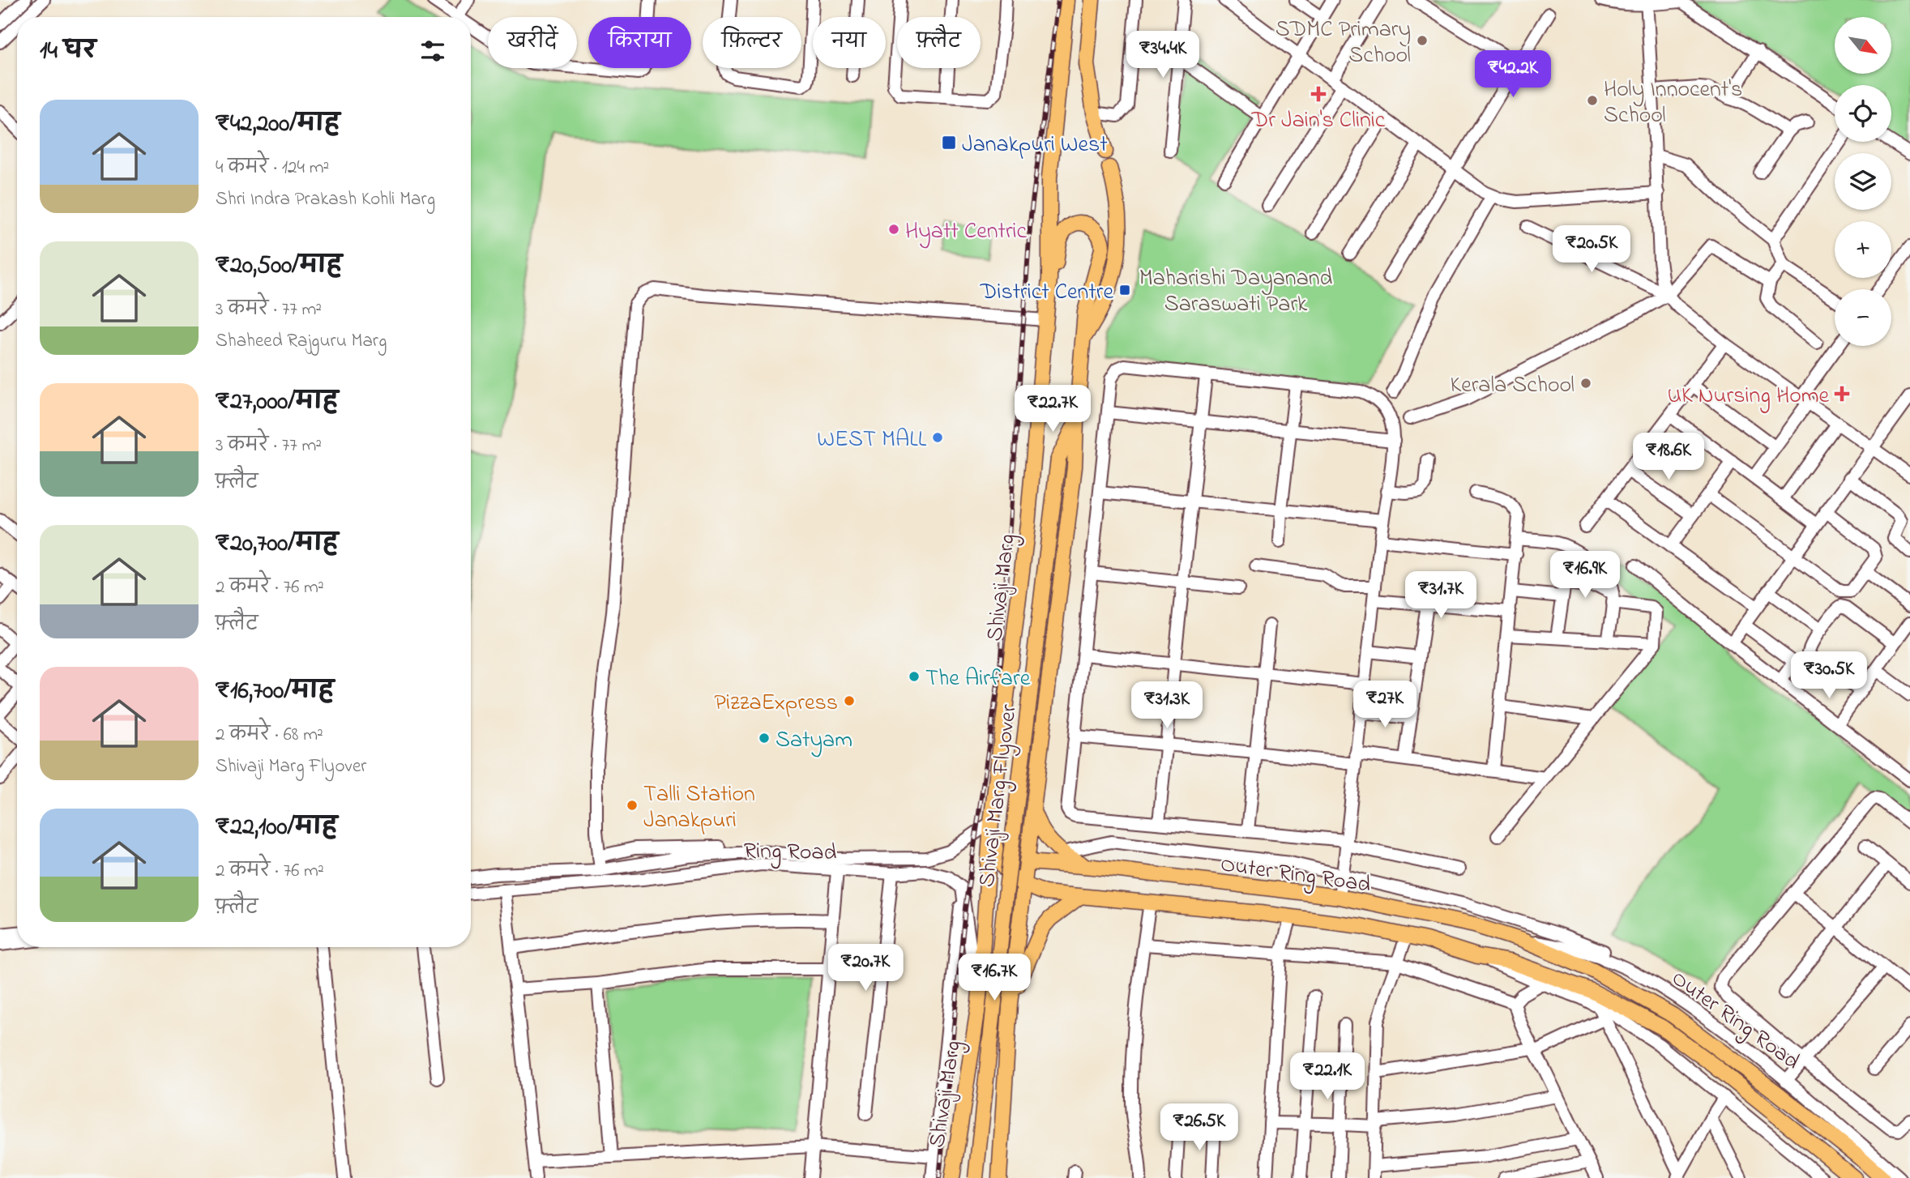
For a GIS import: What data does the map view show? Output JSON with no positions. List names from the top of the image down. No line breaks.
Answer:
{"streets":{"main road":["Shivaji Marg","Shivaji Marg Flyover","Outer Ring Road"],"street":["Ring Road"]},"crossings":[["Shivaji Marg","Ring Road"]],"parks":["Maharishi Dayanand Saraswati Park"],"places":{"other":["SDMC Primary School","Holy Innocent's School","Hyatt Centric","Kerala School","WEST MALL","The Airfare","PizzaExpress","Satyam","Talli Station Janakpuri"],"health":["Dr Jain's Clinic","UK Nursing Home"],"transit":["Janakpuri West","District Centre"]},"north":"bottom right","page":{"map_buttons":["+","−"],"chip":["खरीदें","किराया","फ़िल्टर","नया","फ़्लैट"],"heading":"14 घर","price":["₹34.4K","₹42.2K","₹20.5K","₹22.7K","₹18.6K","₹16.9K","₹31.7K","₹30.5K","₹27K","₹31.3K","₹20.7K","₹16.7K","₹22.1K","₹26.5K"],"list":[{"name":"₹42,200/माह","note":"4 कमरे · 124 m² · Shri Indra Prakash Kohli Marg"},{"name":"₹20,500/माह","note":"3 कमरे · 77 m² · Shaheed Rajguru Marg"},{"name":"₹27,000/माह","note":"3 कमरे · 77 m² · फ़्लैट"},{"name":"₹20,700/माह","note":"2 कमरे · 76 m² · फ़्लैट"},{"name":"₹16,700/माह","note":"2 कमरे · 68 m² · Shivaji Marg Flyover"},{"name":"₹22,100/माह","note":"2 कमरे · 76 m² · फ़्लैट"}]}}
